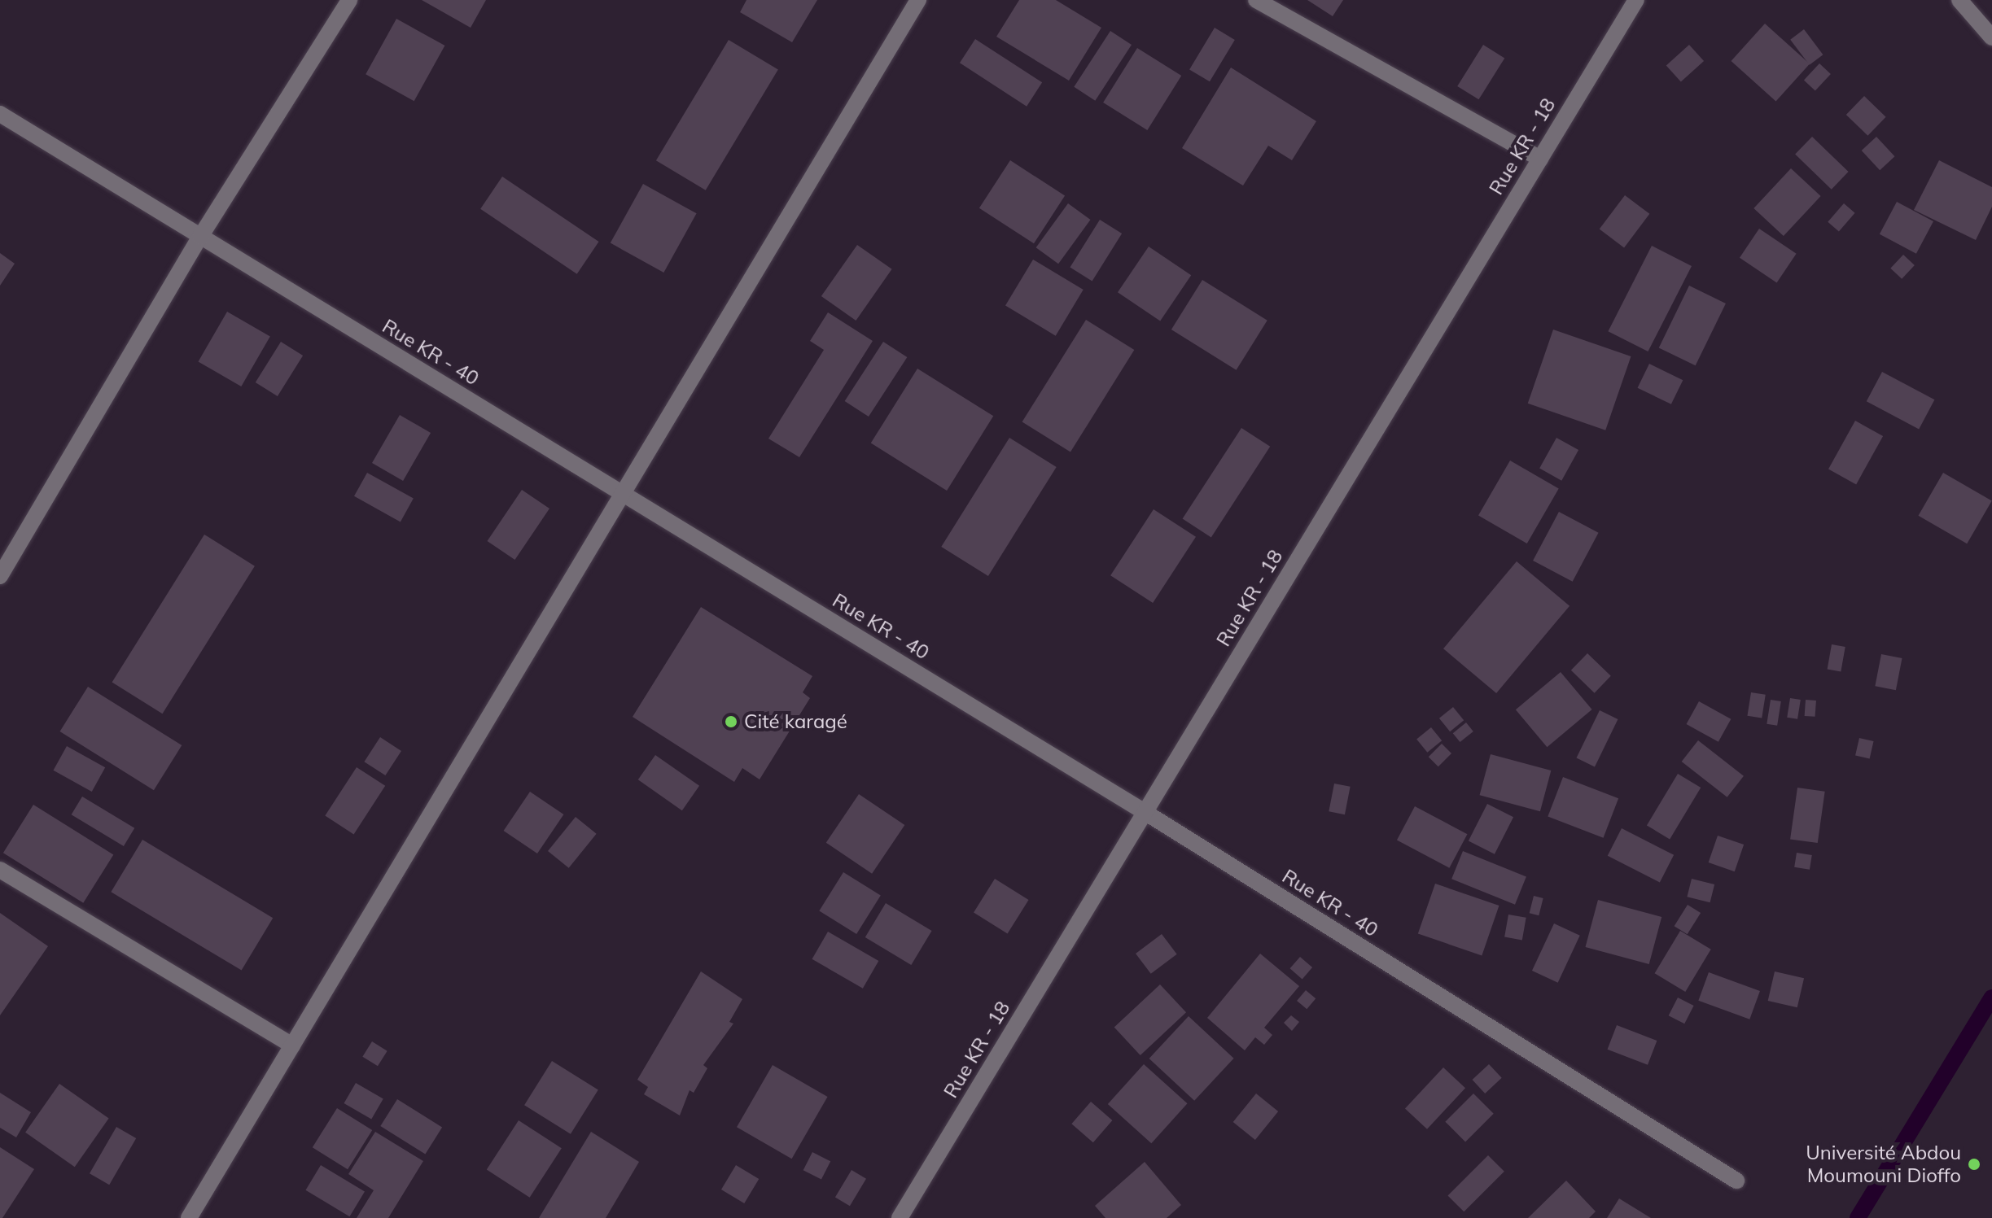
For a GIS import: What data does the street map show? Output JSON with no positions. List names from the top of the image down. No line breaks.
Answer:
{"streets":{"street":["Rue KR - 18","Rue KR - 40"]},"crossings":[["Rue KR - 18","Rue KR - 40"]],"places":["Cité karagé","Université Abdou Moumouni Dioffo"]}
